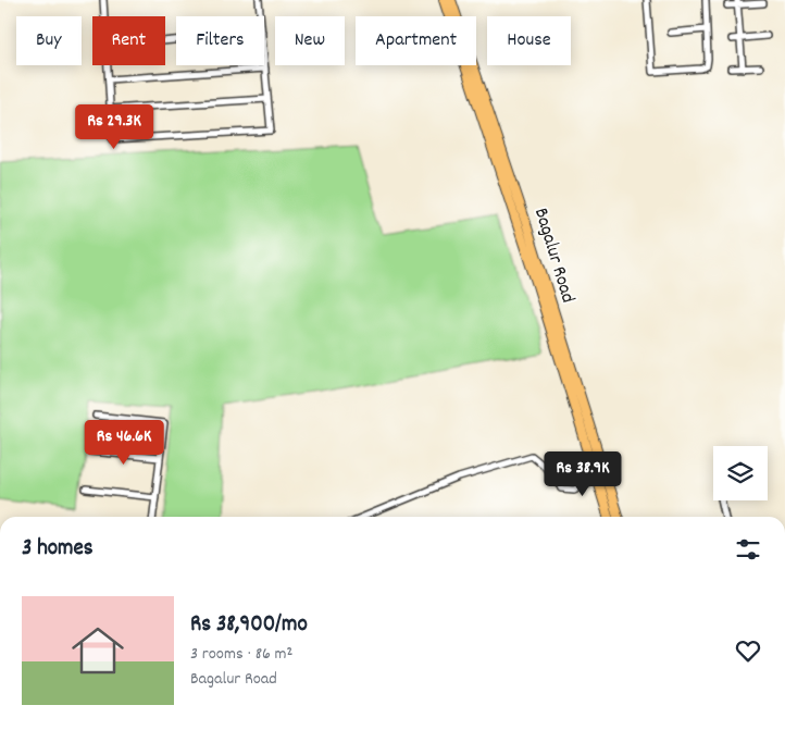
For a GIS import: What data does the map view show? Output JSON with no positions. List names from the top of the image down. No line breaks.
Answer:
{"streets":{"main road":["Bagalur Road"]},"page":{"chip":["Buy","Rent","Filters","New","Apartment","House"],"price":["Rs 29.3K","Rs 46.6K","Rs 38.9K"],"heading":"3 homes","list":[{"name":"Rs 38,900/mo","note":"3 rooms · 86 m² · Bagalur Road"}]}}
